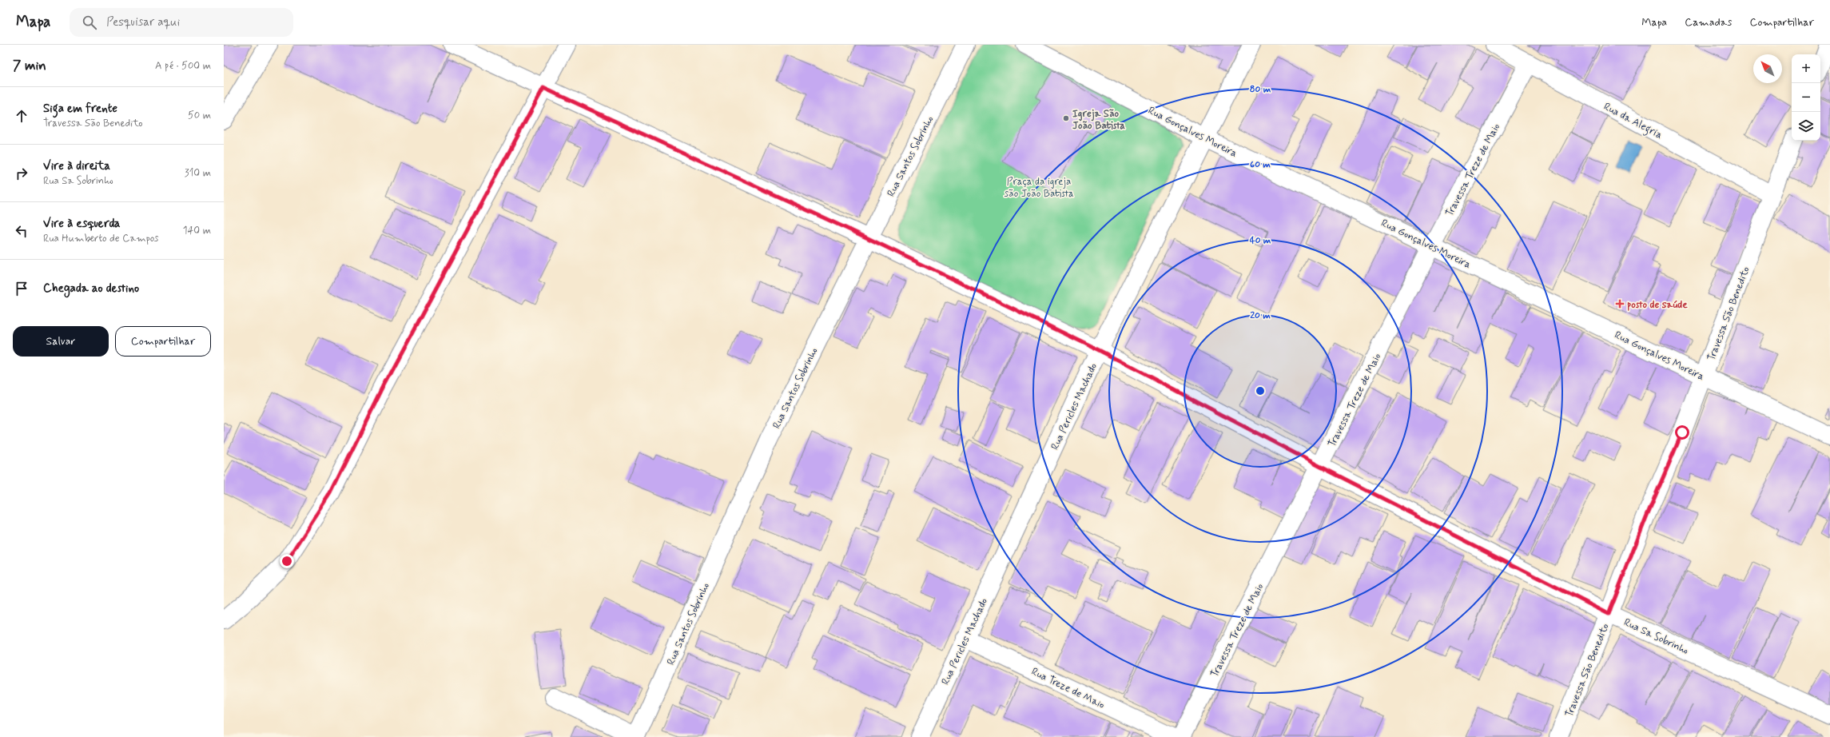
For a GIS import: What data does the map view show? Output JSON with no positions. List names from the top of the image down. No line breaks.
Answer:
{"streets":{"street":["Rua da Alegria","Rua Gonçalves Moreira","Rua Santos Sobrinho","Travessa Treze de Maio","Travessa São Benedito","Rua Pericles Machado","Rua Sa Sobrinho","Rua Treze de Maio"]},"crossings":[["Rua da Alegria","Travessa Treze de Maio"],["Rua da Alegria","Travessa São Benedito"],["Rua Gonçalves Moreira","Travessa Treze de Maio"],["Rua Gonçalves Moreira","Travessa São Benedito"],["Rua Gonçalves Moreira","Rua Pericles Machado"],["Rua Santos Sobrinho","Rua Sa Sobrinho"],["Travessa Treze de Maio","Rua Sa Sobrinho"],["Travessa São Benedito","Rua Sa Sobrinho"],["Rua Pericles Machado","Rua Sa Sobrinho"],["Rua Pericles Machado","Rua Treze de Maio"]],"parks":["Praça da igreja são João Batista"],"places":{"other":["Igreja São João Batista"],"health":["posto de saúde"]},"north":"top left","page":{"header":"Mapa","search":"Pesquisar aqui","nav":["Mapa","Camadas","Compartilhar"],"heading":["7 min","A pé · 500 m"],"map_buttons":["+","−"],"list":[["Siga em frente","Travessa São Benedito","50 m"],["Vire à direita","Rua Sa Sobrinho","310 m"],["Vire à esquerda","Rua Humberto de Campos","140 m"],"Chegada ao destino"],"buttons":["Salvar","Compartilhar"]},"rings":["80 m","60 m","40 m","20 m"]}
